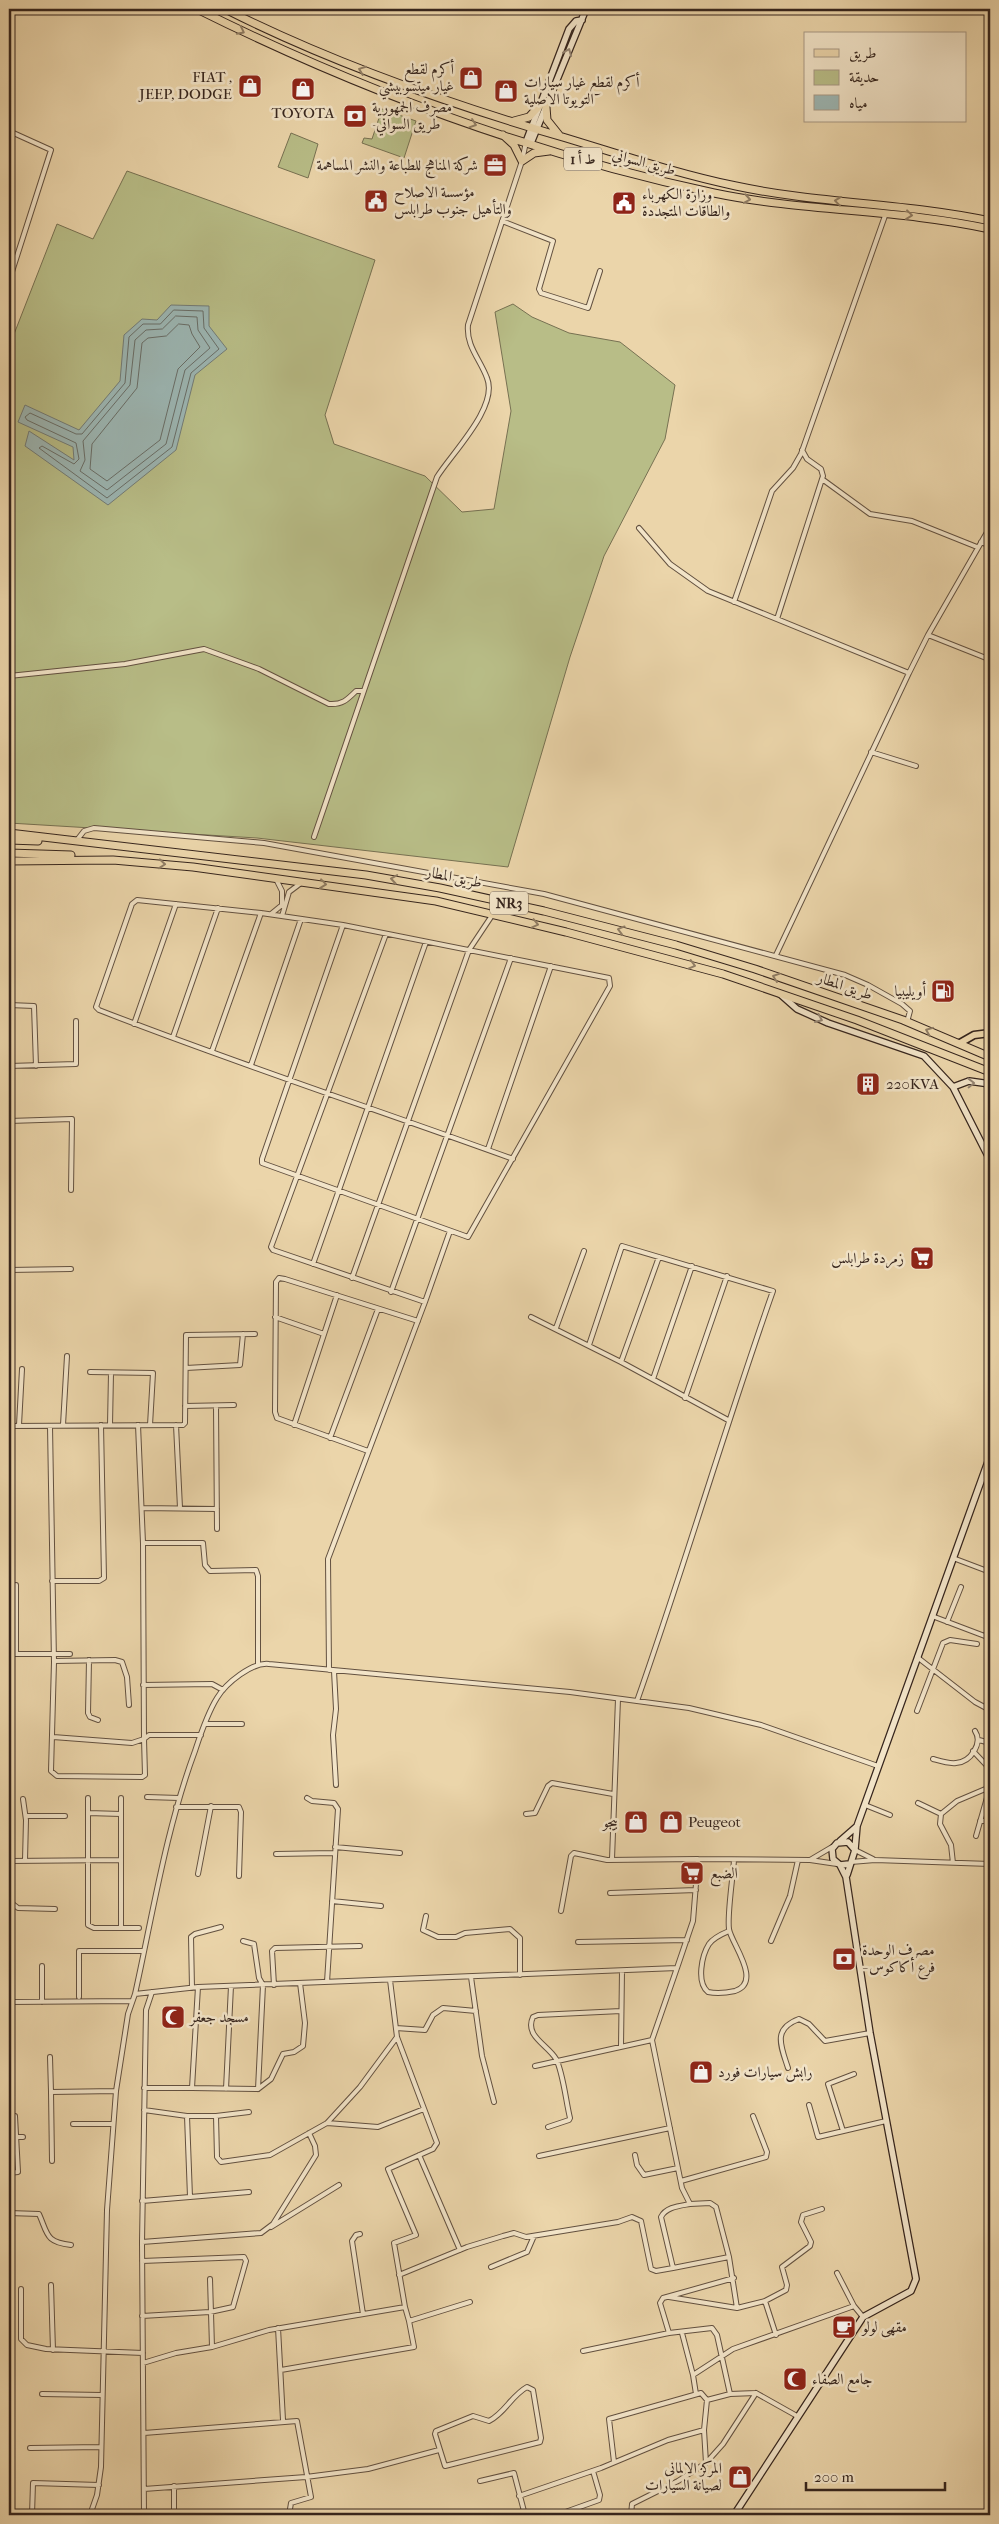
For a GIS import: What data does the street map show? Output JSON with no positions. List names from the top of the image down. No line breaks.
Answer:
{"streets":{"highway":["ط أ 1","طريق السواني","طريق المطار","NR3"]},"places":{"shop":["أكرم لقطع غيار ميتسوبيشي","FIAT , JEEP, DODGE","TOYOTA","أكرم لقطع غيار سيارات التويوتا الاصلية","بيجو","Peugeot","رابش سيارات فورد","المركز الالماني لصيانة السيارات"],"bank":["مصرف الجمهورية -طريق السواني","مصرف الوحدة - فرع أكاكوس"],"office":["شركة المناهج للطباعة والنشر المساهمة"],"public building":["مؤسسة الاصلاح والتأهيل جنوب طرابلس","وزارة الكهرباء والطاقات المتجددة"],"fuel station":["أويليبيا"],"building":["220KVA"],"supermarket":["زمردة طرابلس","الضبع"],"mosque":["مسجد جعفر","جامع الصفاء"],"cafe":["مقهى لولو"]},"legend":["طريق","حديقة","مياه"],"scale_bar":"200 m"}
